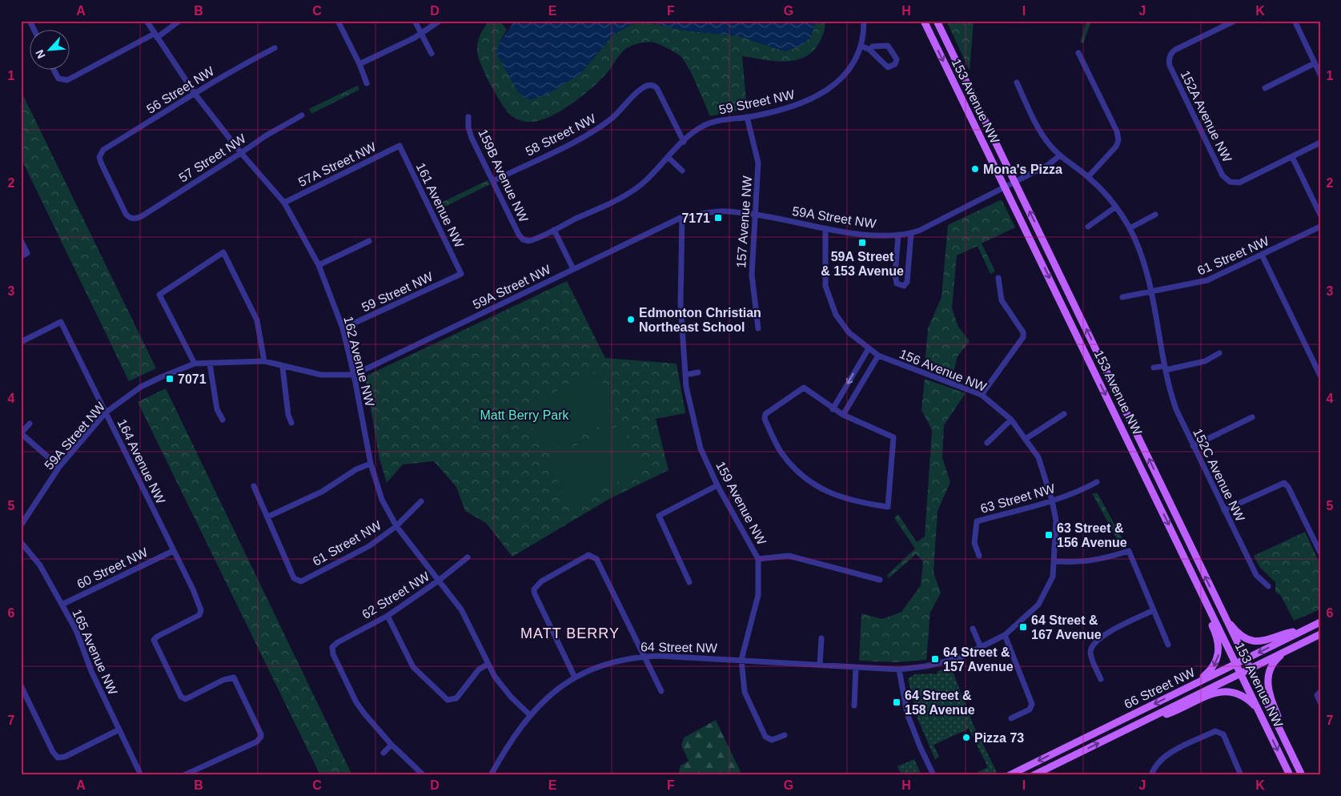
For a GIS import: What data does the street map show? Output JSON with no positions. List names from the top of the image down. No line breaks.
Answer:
{"streets":{"main road":["153 Avenue NW","66 Street NW"],"street":["56 Street NW","59 Street NW","152A Avenue NW","58 Street NW","57 Street NW","57A Street NW","159B Avenue NW","161 Avenue NW","59A Street NW","157 Avenue NW","61 Street NW","162 Avenue NW","156 Avenue NW","164 Avenue NW","152C Avenue NW","63 Street NW","159 Avenue NW","60 Street NW","62 Street NW","64 Street NW","165 Avenue NW"]},"crossings":[["56 Street NW","57 Street NW"],["56 Street NW","162 Avenue NW"],["153 Avenue NW","59A Street NW"],["153 Avenue NW","66 Street NW"],["59 Street NW","58 Street NW"],["59 Street NW","159B Avenue NW"],["59 Street NW","161 Avenue NW"],["59 Street NW","157 Avenue NW"],["59 Street NW","162 Avenue NW"],["58 Street NW","159B Avenue NW"],["57 Street NW","162 Avenue NW"],["57A Street NW","161 Avenue NW"],["57A Street NW","162 Avenue NW"],["59A Street NW","157 Avenue NW"],["59A Street NW","162 Avenue NW"],["59A Street NW","156 Avenue NW"],["59A Street NW","164 Avenue NW"],["59A Street NW","152C Avenue NW"],["59A Street NW","159 Avenue NW"],["61 Street NW","162 Avenue NW"],["61 Street NW","152C Avenue NW"],["162 Avenue NW","62 Street NW"],["162 Avenue NW","64 Street NW"],["156 Avenue NW","63 Street NW"],["156 Avenue NW","64 Street NW"],["164 Avenue NW","60 Street NW"],["159 Avenue NW","64 Street NW"],["60 Street NW","165 Avenue NW"]],"districts":["MATT BERRY"],"parks":["Matt Berry Park"],"places":{"other":["Mona's Pizza","Edmonton Christian Northeast School","Pizza 73"],"transit":["7171","59A Street & 153 Avenue","7071","63 Street & 156 Avenue","64 Street & 167 Avenue","64 Street & 157 Avenue","64 Street & 158 Avenue"]},"north":"bottom left","grid":{"columns":["A","B","C","D","E","F","G","H","I","J","K"],"rows":["1","2","3","4","5","6","7"]}}
